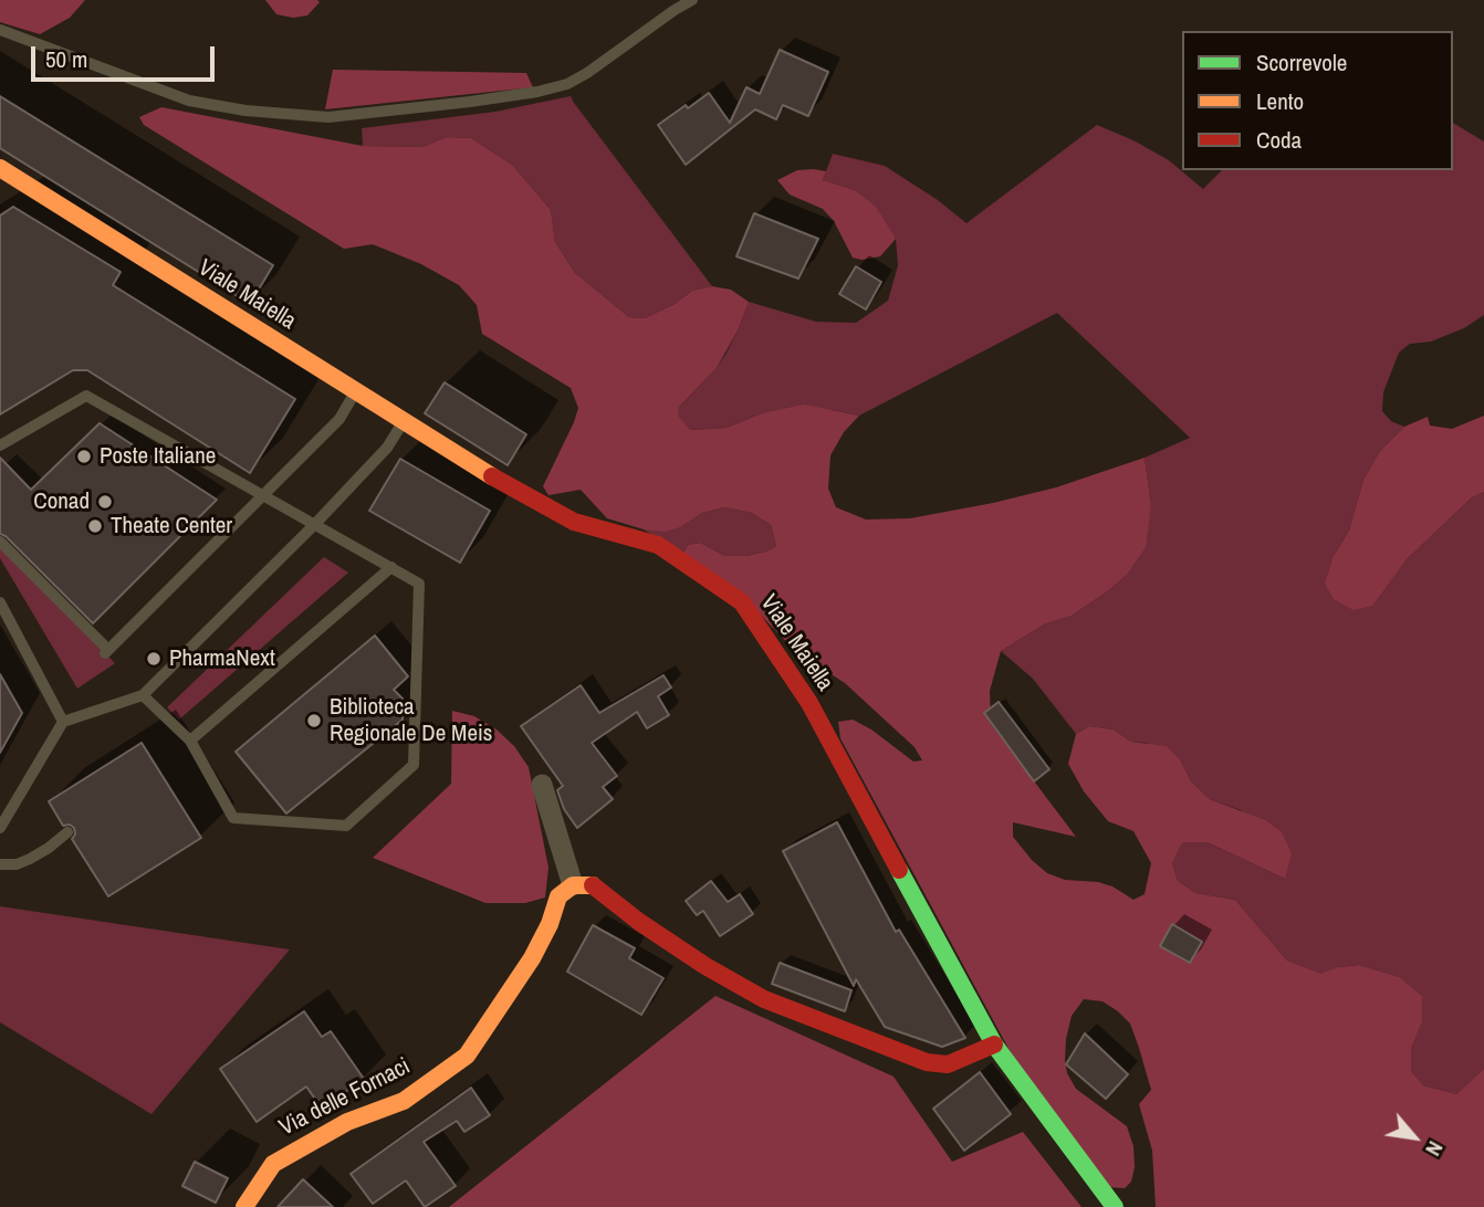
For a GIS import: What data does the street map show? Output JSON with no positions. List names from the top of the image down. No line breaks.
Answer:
{"streets":{"main road":["Viale Maiella","Via delle Fornaci"]},"places":["Poste Italiane","Conad","Theate Center","PharmaNext","Biblioteca Regionale De Meis"],"legend":["Scorrevole","Lento","Coda"],"scale_bar":"50 m","north":"bottom right"}
